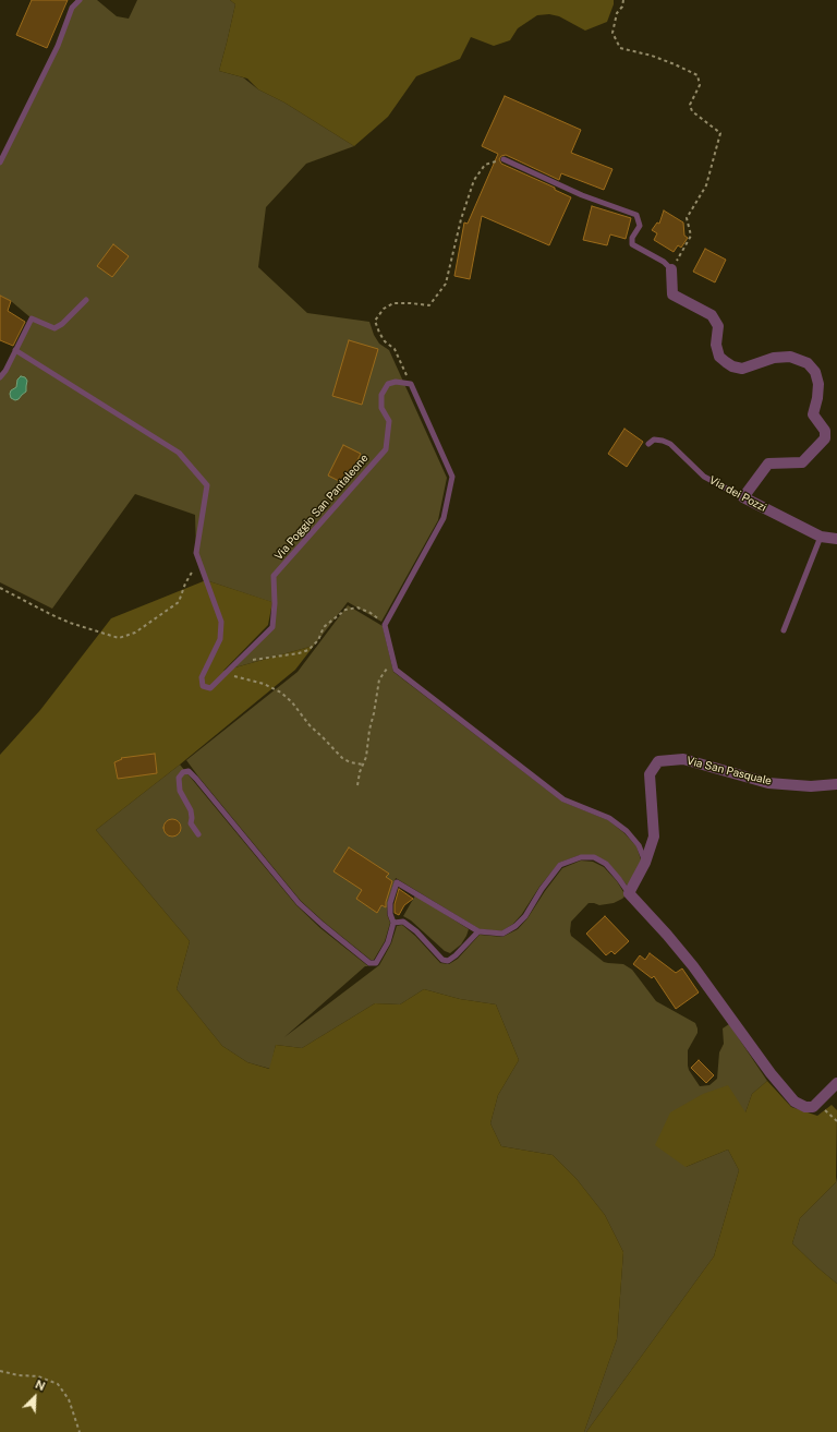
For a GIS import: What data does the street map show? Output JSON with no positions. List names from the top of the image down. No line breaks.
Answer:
{"streets":{"street":["Via dei Pozzi","Via San Pasquale"],"lane":["Via Poggio San Pantaleone"]},"north":"top right"}
